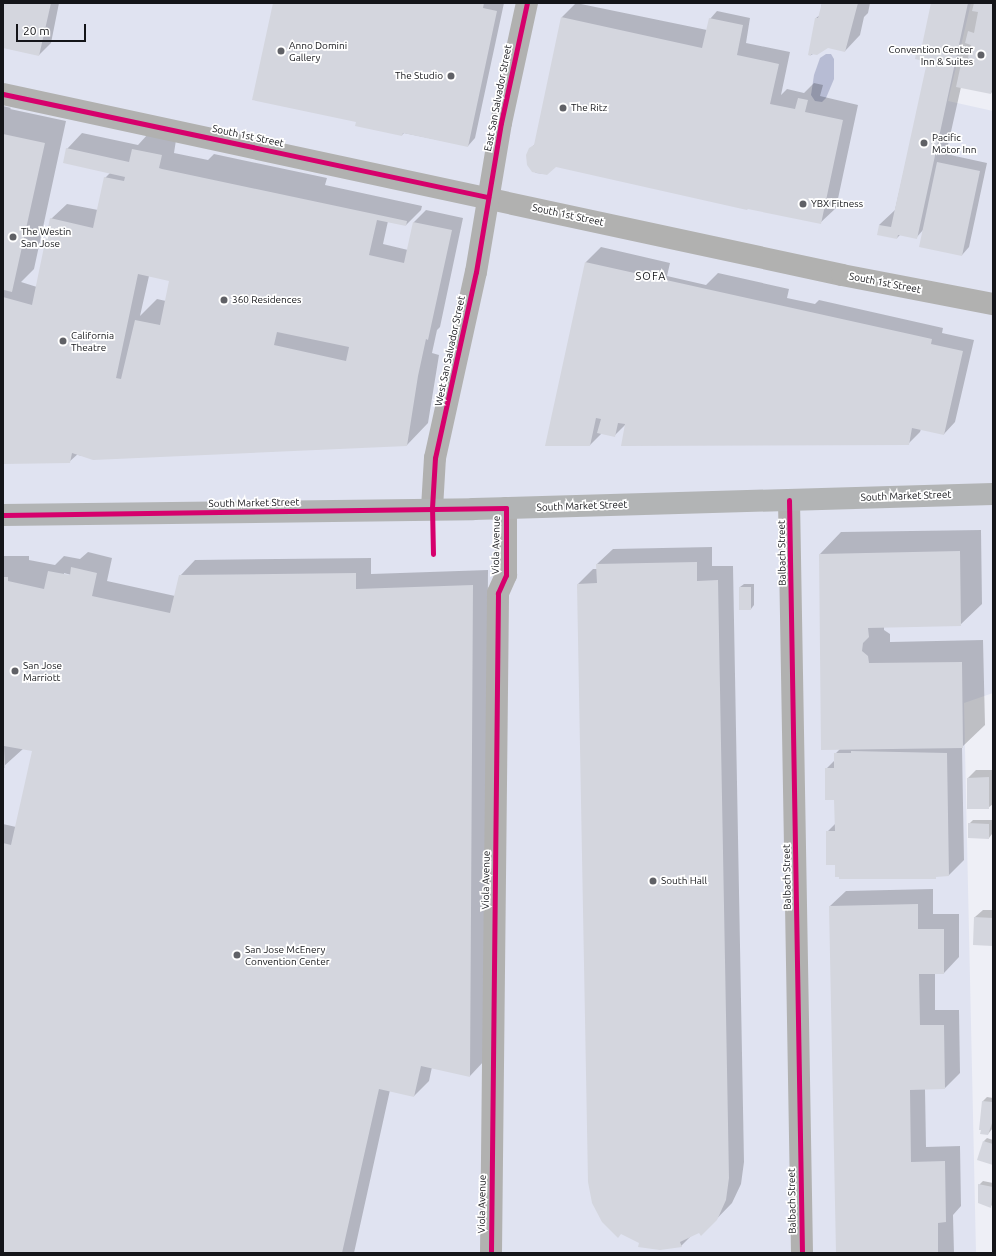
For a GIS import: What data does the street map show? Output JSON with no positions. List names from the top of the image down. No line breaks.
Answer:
{"streets":{"main road":["South Market Street"],"street":["East San Salvador Street","South 1st Street","West San Salvador Street","Viola Avenue","Balbach Street"]},"crossings":[["East San Salvador Street","South 1st Street"],["East San Salvador Street","West San Salvador Street"],["South 1st Street","West San Salvador Street"],["West San Salvador Street","South Market Street"],["South Market Street","Viola Avenue"],["South Market Street","Balbach Street"]],"districts":["SOFA"],"places":["Anno Domini Gallery","Convention Center Inn & Suites","The Studio","The Ritz","Pacific Motor Inn","YBX Fitness","The Westin San Jose","360 Residences","California Theatre","San Jose Marriott","South Hall","San Jose McEnery Convention Center"],"scale_bar":"20 m"}
